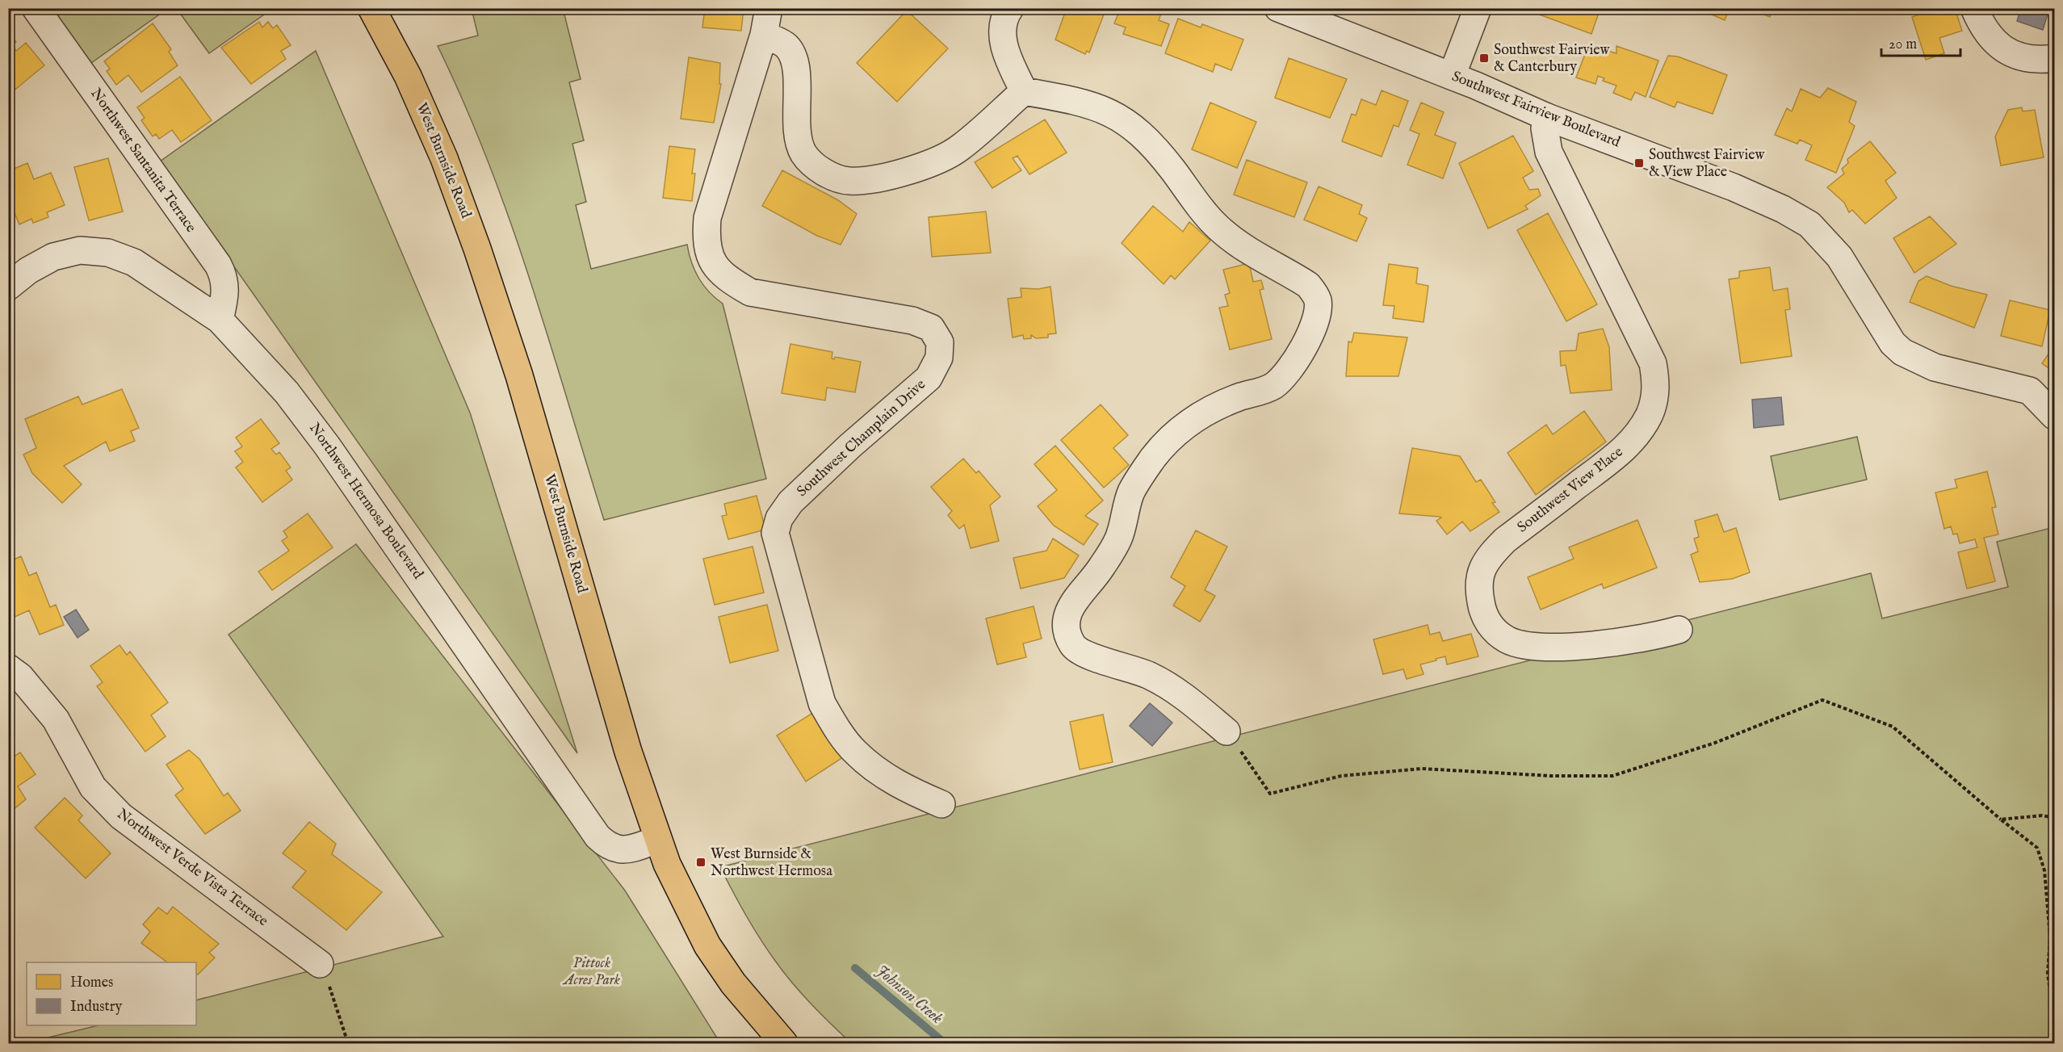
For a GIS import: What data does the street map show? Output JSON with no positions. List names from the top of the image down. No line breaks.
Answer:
{"streets":{"main road":["West Burnside Road"],"street":["Southwest Fairview Boulevard","Northwest Santanita Terrace","Southwest Champlain Drive","Southwest View Place","Northwest Hermosa Boulevard","Northwest Verde Vista Terrace"]},"crossings":[["Southwest Fairview Boulevard","Southwest View Place"],["Northwest Santanita Terrace","Northwest Hermosa Boulevard"],["West Burnside Road","Northwest Hermosa Boulevard"]],"water":["Johnson Creek"],"parks":["Pittock Acres Park"],"places":{"transit":["Southwest Fairview & Canterbury","Southwest Fairview & View Place","West Burnside & Northwest Hermosa"]},"legend":["Homes","Industry"],"scale_bar":"20 m"}
